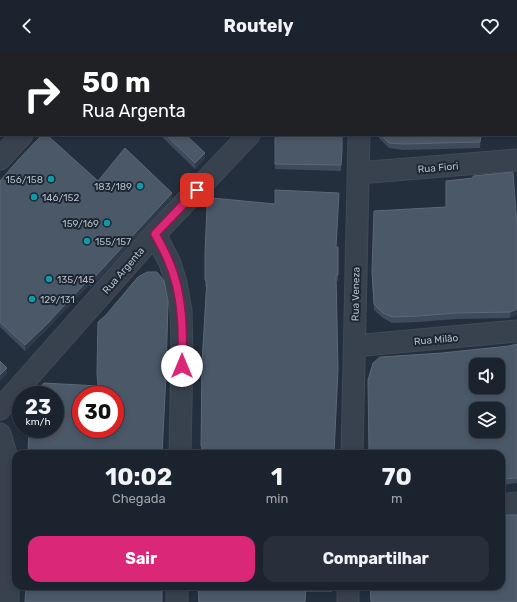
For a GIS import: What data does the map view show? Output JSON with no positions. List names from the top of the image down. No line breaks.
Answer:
{"streets":{"street":["Rua Fiori","Rua Argenta","Rua Veneza","Rua Milão"]},"crossings":[["Rua Fiori","Rua Veneza"],["Rua Veneza","Rua Milão"]],"places":["156/158","183/189","146/152","159/169","155/157","135/145","129/131"],"page":{"header":"Routely","turn":["50 m","Rua Argenta"],"speed":"23 km/h","limit":"30","eta":["10:02","Chegada","1","min","70","m"],"buttons":["Sair","Compartilhar"]}}
